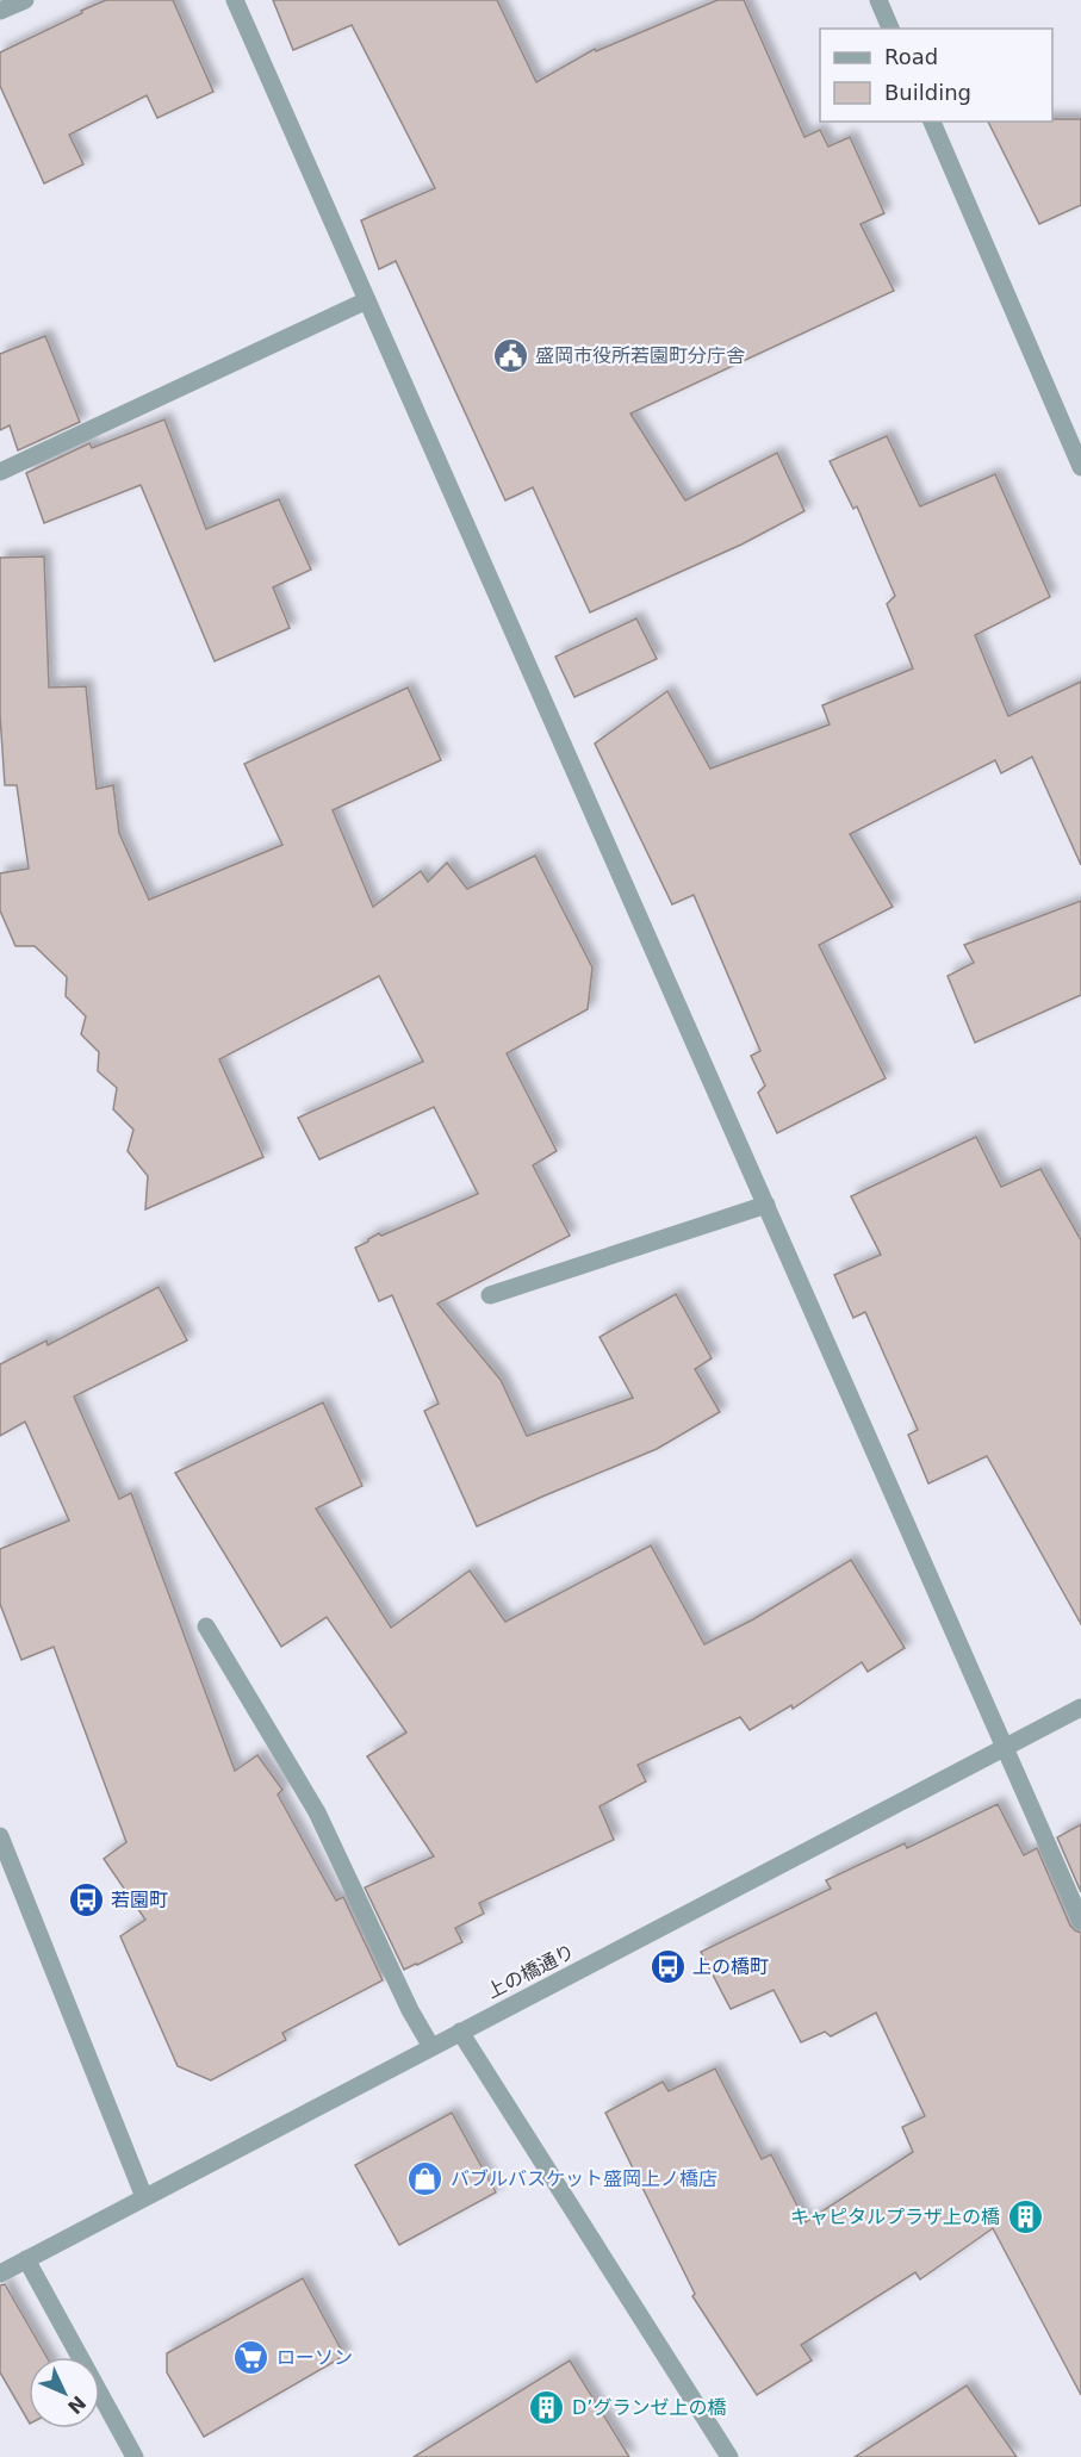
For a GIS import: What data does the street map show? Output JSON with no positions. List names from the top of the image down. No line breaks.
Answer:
{"streets":{"street":["上の橋通り"]},"places":{"public building":["盛岡市役所若園町分庁舎"],"bus stop":["若園町","上の橋町"],"shop":["バブルバスケット盛岡上ノ橋店"],"building":["キャピタルプラザ上の橋","D’グランゼ上の橋"],"supermarket":["ローソン"]},"legend":["Road","Building"],"north":"bottom right"}
